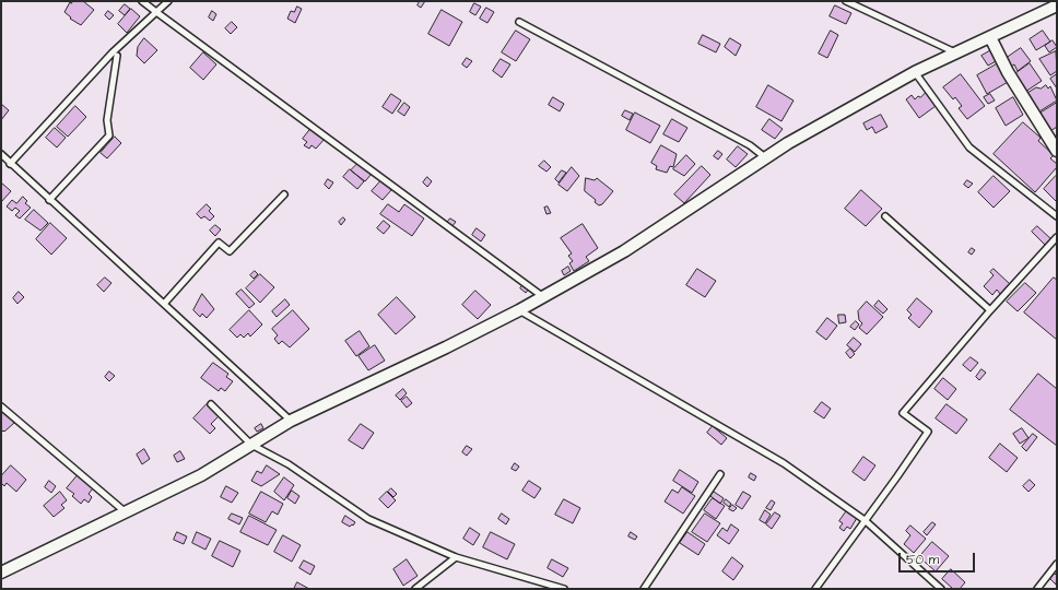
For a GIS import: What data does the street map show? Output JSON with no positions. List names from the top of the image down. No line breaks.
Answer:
{"scale_bar":"50 m"}
